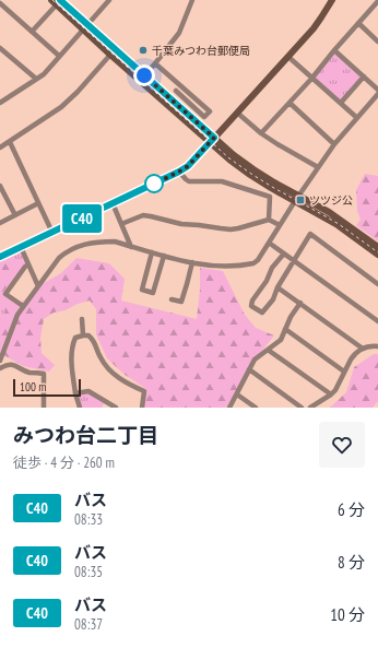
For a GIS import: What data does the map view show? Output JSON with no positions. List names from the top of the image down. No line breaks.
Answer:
{"places":{"other":["千葉みつわ台郵便局"],"transit":["ツツジ公"]},"lines":["bus line C40"],"scale_bar":"100 m","page":{"on_map":"C40","scale":"100 m","heading":["みつわ台二丁目","徒歩 · 4 分 · 260 m"],"list":[{"mark":"C40","name":"バス","note":"08:33","value":"6 分"},{"mark":"C40","name":"バス","note":"08:35","value":"8 分"},{"mark":"C40","name":"バス","note":"08:37","value":"10 分"}]}}
